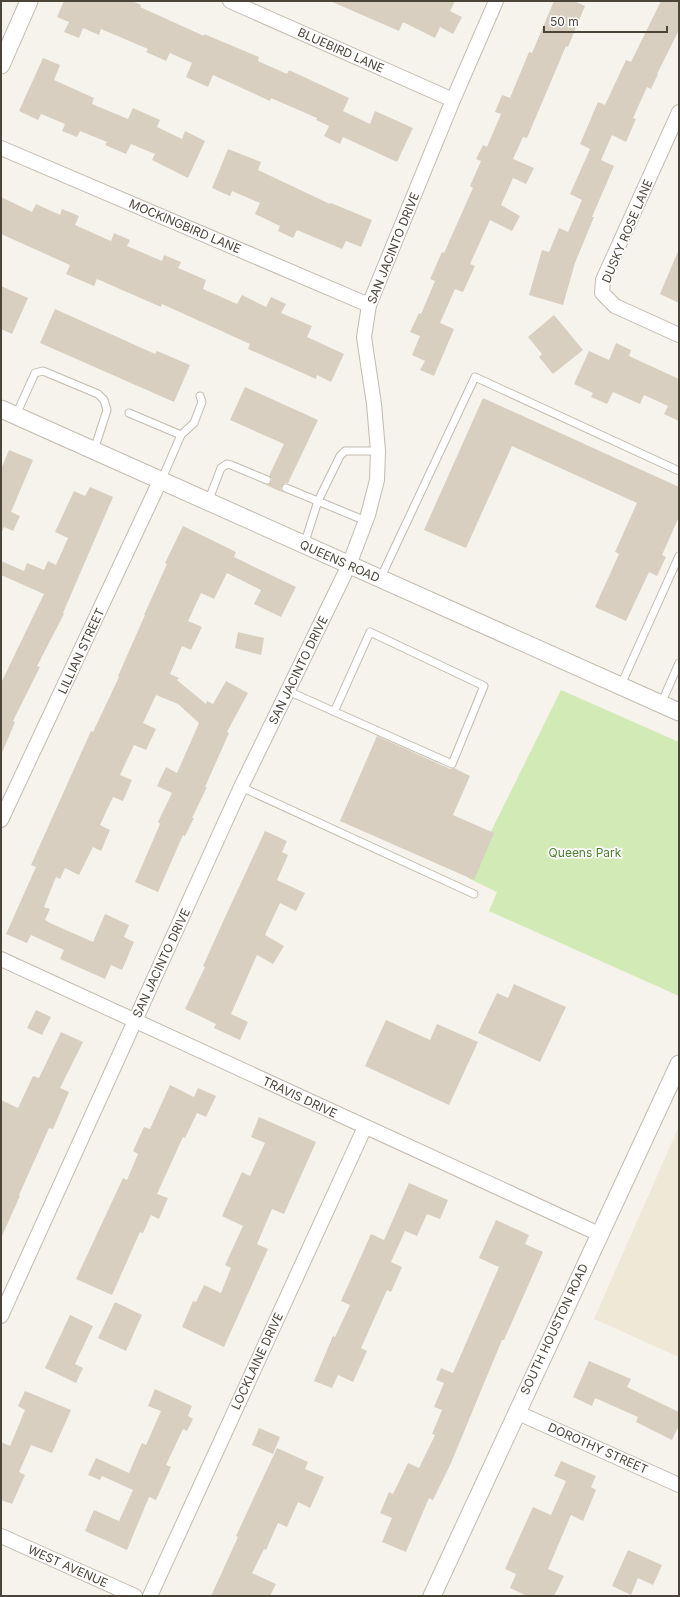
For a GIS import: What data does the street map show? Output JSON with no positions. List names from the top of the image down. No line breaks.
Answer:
{"streets":{"street":["BLUEBIRD LANE","MOCKINGBIRD LANE","DUSKY ROSE LANE","SAN JACINTO DRIVE","QUEENS ROAD","LILLIAN STREET","TRAVIS DRIVE","SOUTH HOUSTON ROAD","LOCKLAINE DRIVE","DOROTHY STREET","WEST AVENUE"]},"crossings":[["BLUEBIRD LANE","SAN JACINTO DRIVE"],["MOCKINGBIRD LANE","SAN JACINTO DRIVE"],["SAN JACINTO DRIVE","QUEENS ROAD"],["SAN JACINTO DRIVE","TRAVIS DRIVE"],["QUEENS ROAD","LILLIAN STREET"],["TRAVIS DRIVE","SOUTH HOUSTON ROAD"],["TRAVIS DRIVE","LOCKLAINE DRIVE"],["SOUTH HOUSTON ROAD","DOROTHY STREET"]],"parks":["Queens Park"],"scale_bar":"50 m"}
